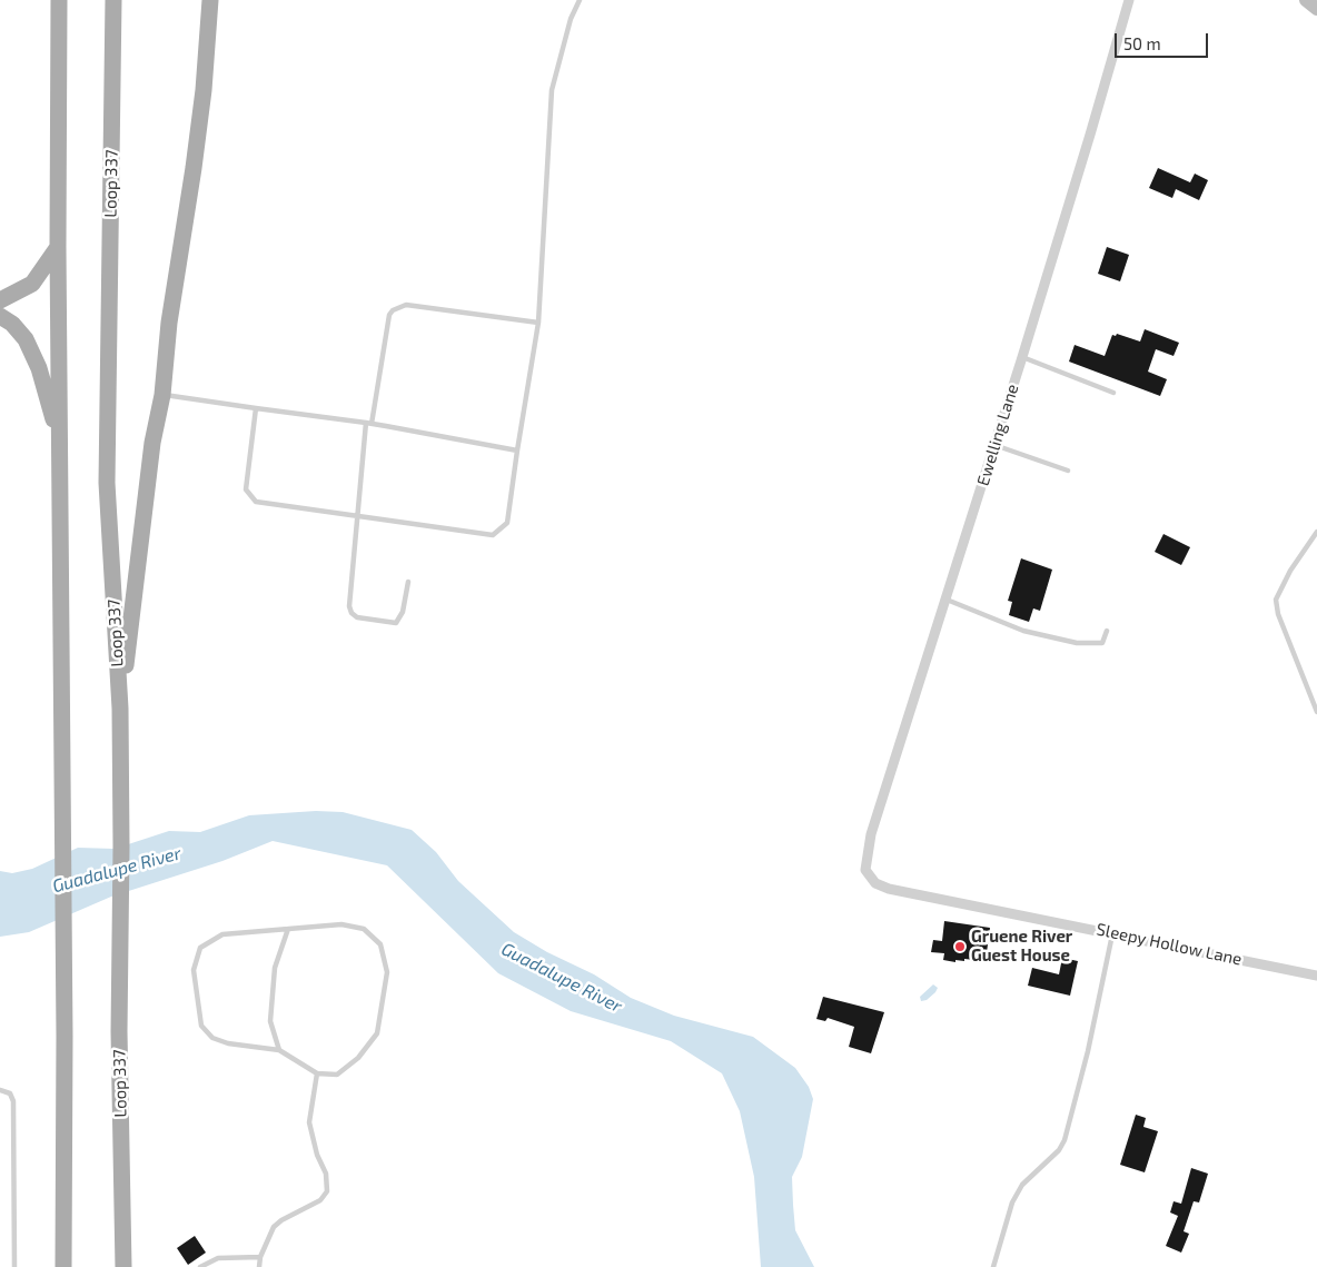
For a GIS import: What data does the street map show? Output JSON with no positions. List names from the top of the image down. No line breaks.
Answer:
{"streets":{"main road":["Loop 337"],"street":["Ewelling Lane","Sleepy Hollow Lane"]},"crossings":[["Ewelling Lane","Sleepy Hollow Lane"]],"water":["Guadalupe River"],"places":["Gruene River Guest House"],"scale_bar":"50 m"}
